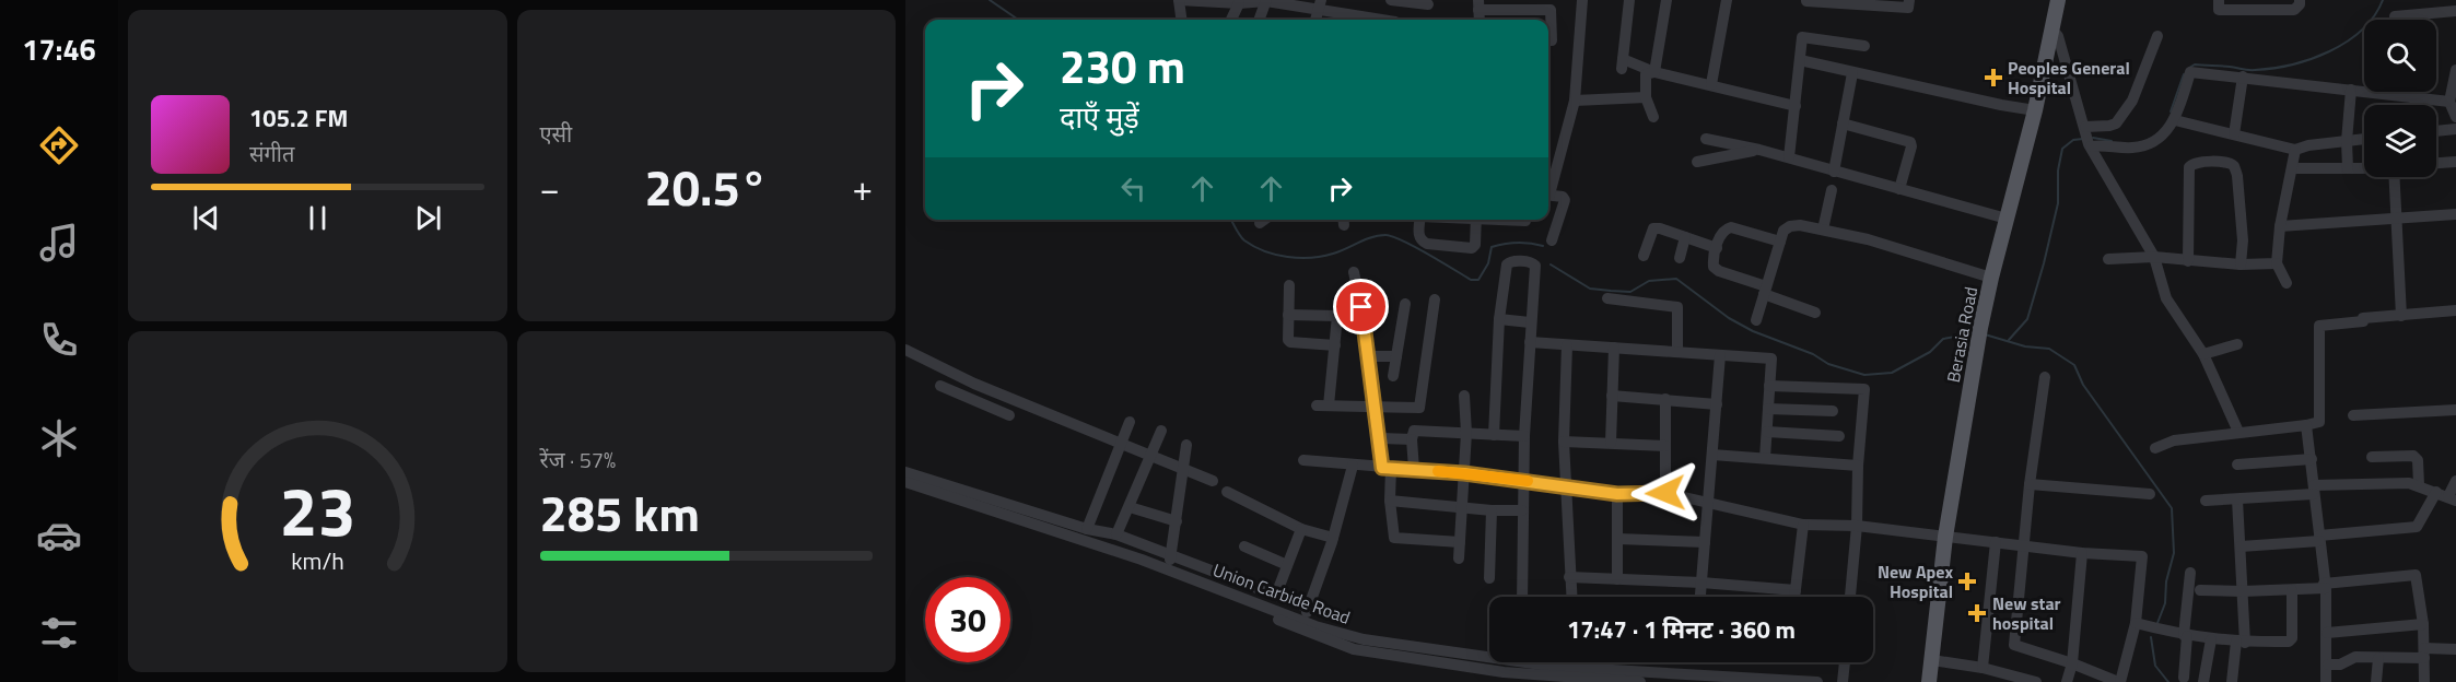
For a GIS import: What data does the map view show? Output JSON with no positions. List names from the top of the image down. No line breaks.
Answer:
{"streets":{"main road":["Berasia Road"],"street":["Union Carbide Road"]},"places":{"health":["Peoples General Hospital","New Apex Hospital","New star hospital"]},"page":{"tabs":"17:46","tile":["एसी",["रेंज · 57%","285 km"]],"turn":["230 m","दाएँ मुड़ें"],"song":["105.2 FM","संगीत"],"heat":["−","20.5°","+"],"limit":"30","trip":"17:47 · 1 मिनट · 360 m","gauge":["23","km/h"]}}
